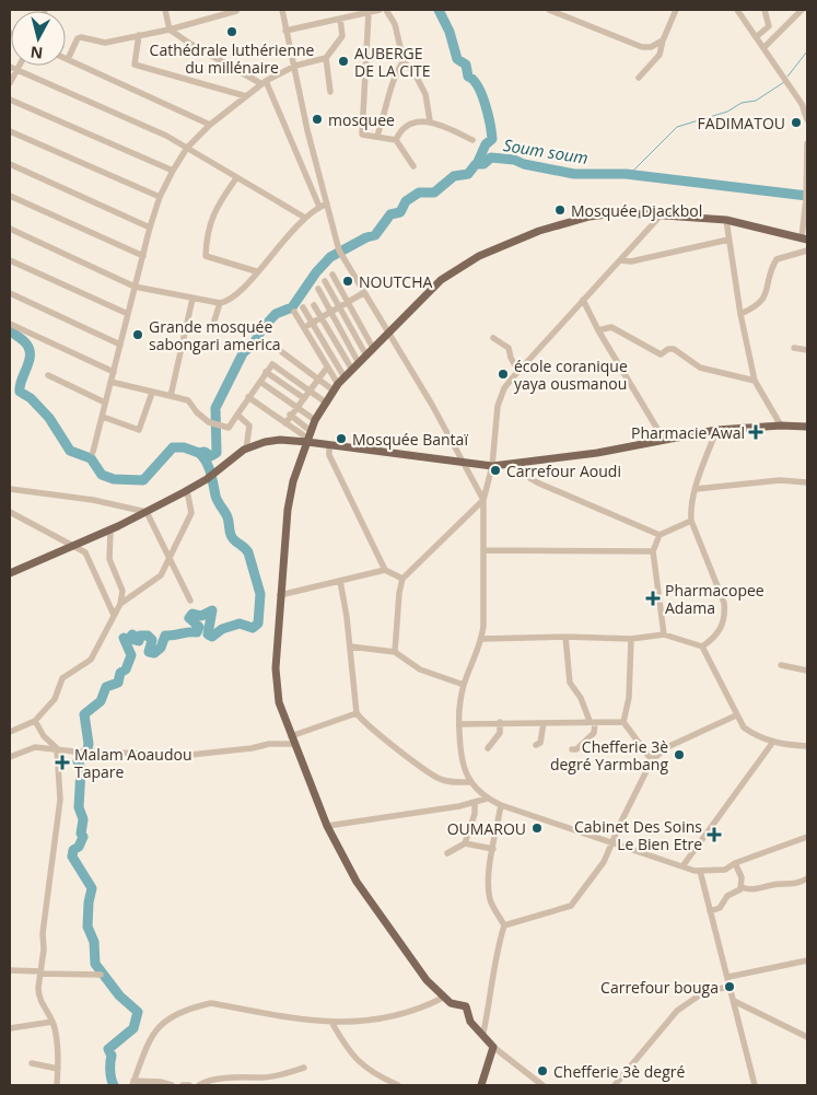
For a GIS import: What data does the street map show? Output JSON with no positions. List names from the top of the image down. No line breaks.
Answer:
{"water":["Soum soum"],"places":{"other":["Cathédrale luthérienne du millénaire","AUBERGE DE LA CITE","mosquee","FADIMATOU","Mosquée Djackbol","NOUTCHA","Grande mosquée sabongari america","école coranique yaya ousmanou","Mosquée Bantaï","Carrefour Aoudi","Chefferie 3è degré Yarmbang","OUMAROU","Carrefour bouga","Chefferie 3è degré"],"health":["Pharmacie Awal","Pharmacopee Adama","Malam Aoaudou Tapare","Cabinet Des Soins Le Bien Etre"]},"north":"bottom"}
